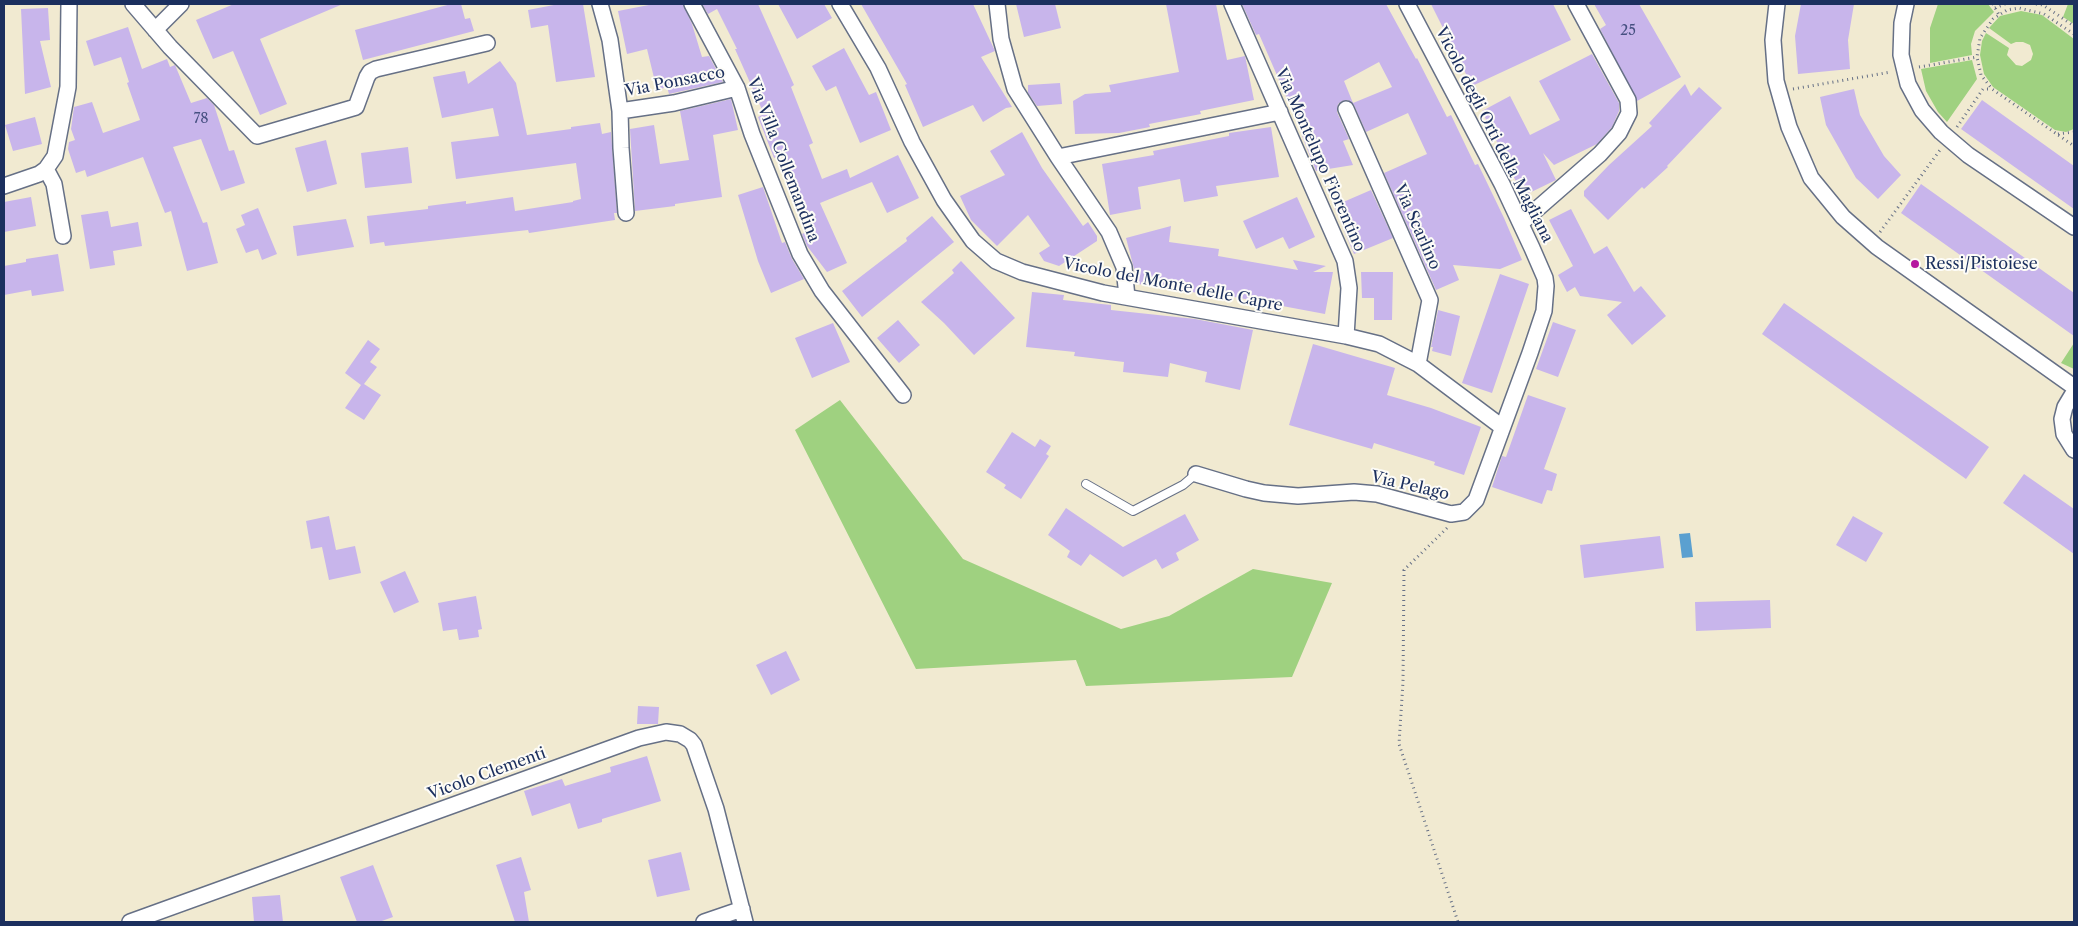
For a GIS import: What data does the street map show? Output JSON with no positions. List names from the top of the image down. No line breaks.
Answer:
{"streets":{"street":["Via Ponsacco","Vicolo degli Orti della Magliana","Via Villa Collemandina","Via Montelupo Fiorentino","Via Scarlino","Vicolo del Monte delle Capre","Via Pelago","Vicolo Clementi"]},"crossings":[["Via Ponsacco","Via Villa Collemandina"],["Vicolo degli Orti della Magliana","Vicolo del Monte delle Capre"],["Vicolo degli Orti della Magliana","Via Pelago"],["Via Montelupo Fiorentino","Vicolo del Monte delle Capre"],["Via Scarlino","Vicolo del Monte delle Capre"],["Vicolo del Monte delle Capre","Via Pelago"]],"places":["Ressi/Pistoiese"],"house_numbers":["25","78"]}
